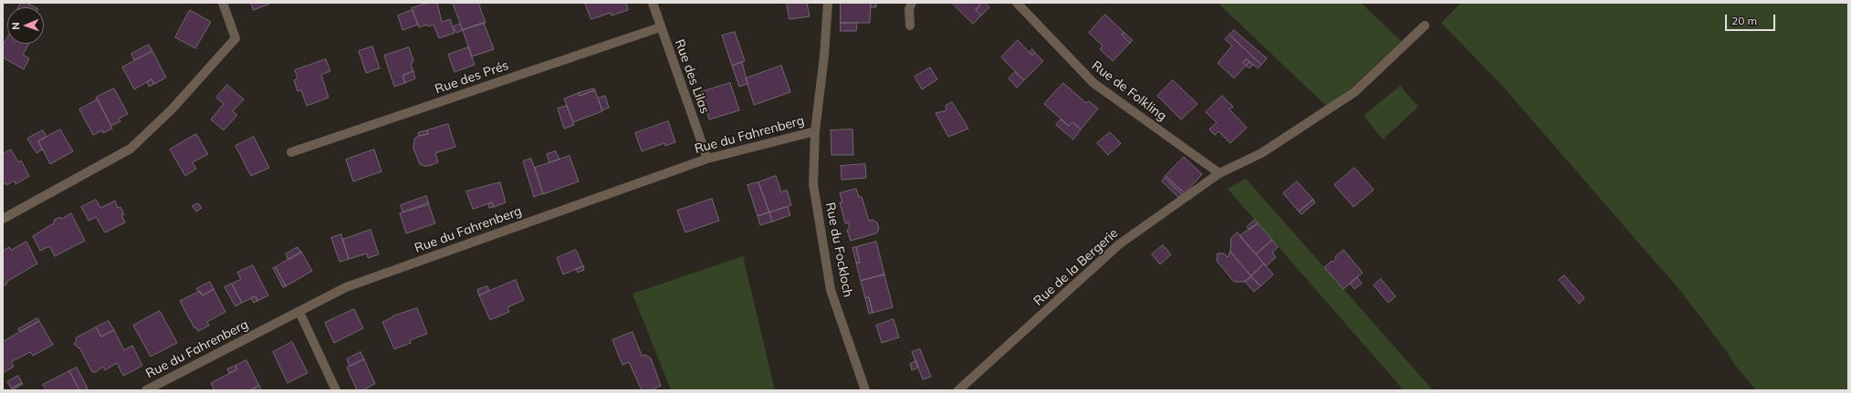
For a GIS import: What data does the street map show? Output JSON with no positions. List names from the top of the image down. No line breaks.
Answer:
{"streets":{"street":["Rue des Lilas","Rue des Prés","Rue de Folkling","Rue du Fahrenberg","Rue du Fockloch","Rue de la Bergerie"]},"crossings":[["Rue des Lilas","Rue des Prés"],["Rue des Lilas","Rue du Fahrenberg"],["Rue de Folkling","Rue de la Bergerie"],["Rue du Fahrenberg","Rue du Fockloch"]],"scale_bar":"20 m","north":"left"}
